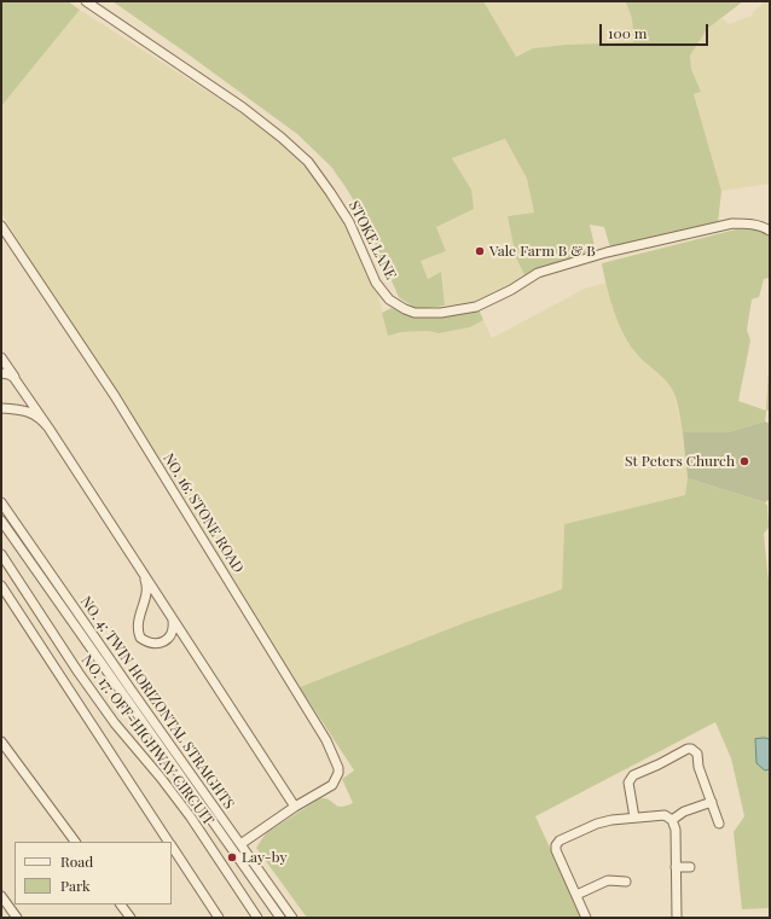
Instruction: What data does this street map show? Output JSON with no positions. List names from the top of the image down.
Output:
{
  "streets": {
    "street": [
      "STOKE LANE",
      "NO. 16: STONE ROAD",
      "NO. 4: TWIN HORIZONTAL STRAIGHTS",
      "NO. 17: OFF-HIGHWAY CIRCUIT"
    ]
  },
  "places": ["Vale Farm B & B", "St Peters Church", "Lay-by"],
  "legend": ["Road", "Park"],
  "scale_bar": "100 m"
}
